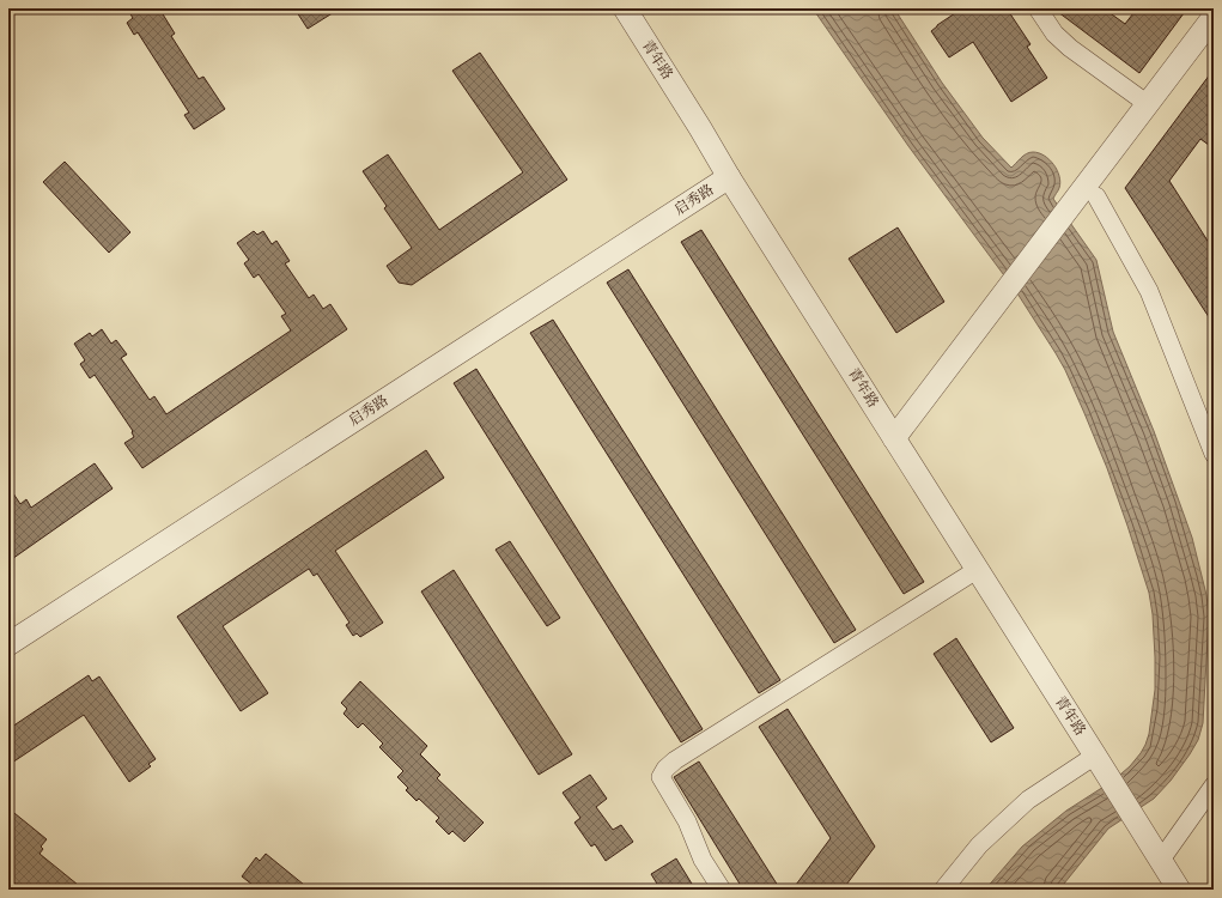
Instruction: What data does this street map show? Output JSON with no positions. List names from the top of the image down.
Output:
{
  "streets": {
    "street": ["青年路", "启秀路"]
  },
  "crossings": [
    ["青年路", "启秀路"]
  ]
}
